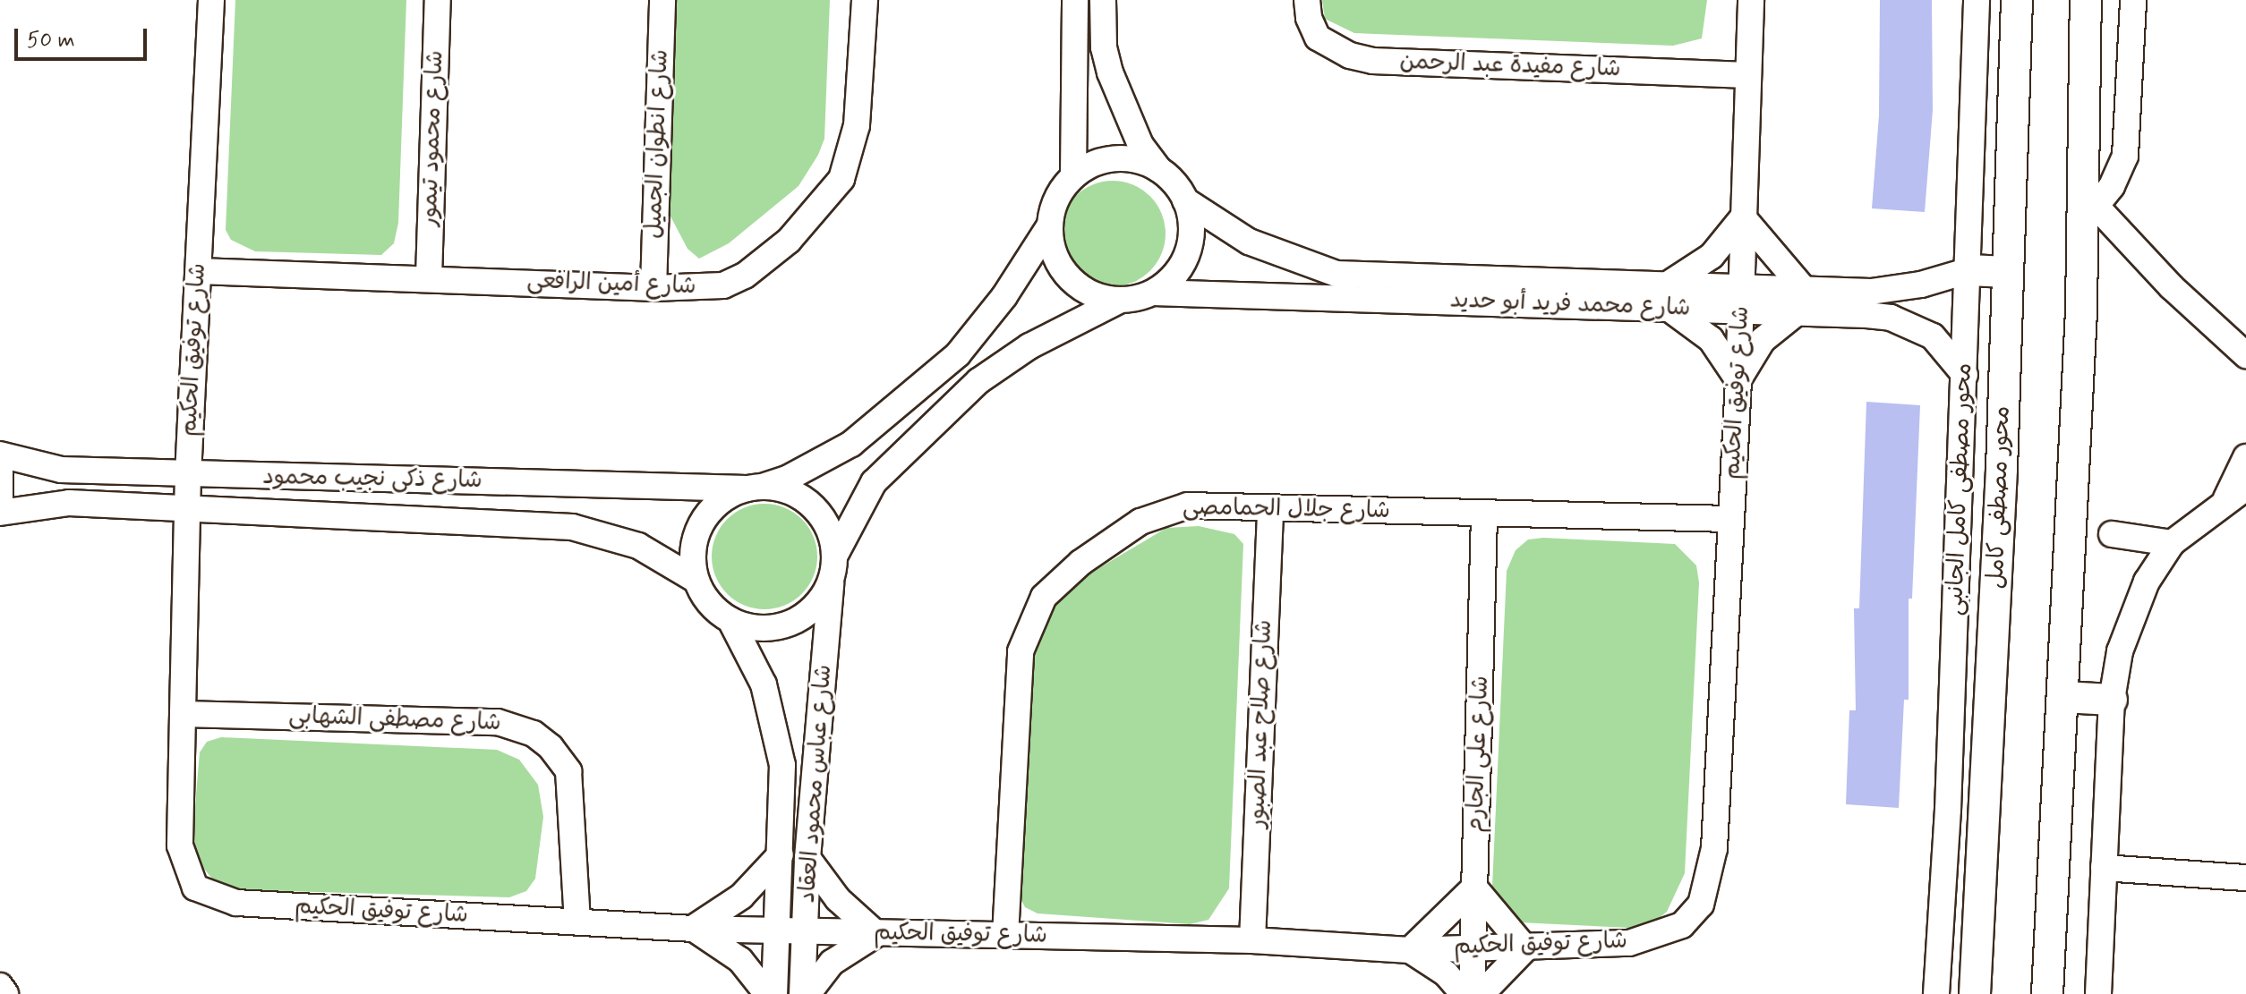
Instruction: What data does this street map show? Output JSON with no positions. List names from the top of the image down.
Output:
{
  "streets": {
    "main road": ["محور مصطفى كامل"],
    "street": [
      "شارع مفيدة عبد الرحمن",
      "شارع محمود تيمور",
      "شارع انطوان الجميل",
      "شارع أمين الرافعى",
      "شارع محمد فريد أبو حديد",
      "شارع توفيق الحكيم",
      "شارع ذكى نجيب محمود",
      "محور مصطفى كامل الجانبى",
      "شارع جلال الحمامصى",
      "شارع مصطفى الشهابى",
      "شارع صلاح عبد الصبور",
      "شارع على الجارم",
      "شارع عباس محمود العقاد"
    ]
  },
  "crossings": [
    ["شارع مفيدة عبد الرحمن", "شارع توفيق الحكيم"],
    ["شارع محمود تيمور", "شارع أمين الرافعى"],
    ["شارع انطوان الجميل", "شارع أمين الرافعى"],
    ["شارع أمين الرافعى", "شارع توفيق الحكيم"],
    ["شارع محمد فريد أبو حديد", "شارع توفيق الحكيم"],
    ["شارع محمد فريد أبو حديد", "محور مصطفى كامل الجانبى"],
    ["شارع محمد فريد أبو حديد", "شارع عباس محمود العقاد"],
    ["شارع توفيق الحكيم", "شارع ذكى نجيب محمود"],
    ["شارع توفيق الحكيم", "شارع جلال الحمامصى"],
    ["شارع توفيق الحكيم", "شارع مصطفى الشهابى"],
    ["شارع توفيق الحكيم", "شارع صلاح عبد الصبور"],
    ["شارع توفيق الحكيم", "شارع على الجارم"],
    ["شارع توفيق الحكيم", "شارع عباس محمود العقاد"],
    ["شارع ذكى نجيب محمود", "شارع عباس محمود العقاد"],
    ["شارع جلال الحمامصى", "شارع صلاح عبد الصبور"],
    ["شارع جلال الحمامصى", "شارع على الجارم"]
  ],
  "scale_bar": "50 m"
}
